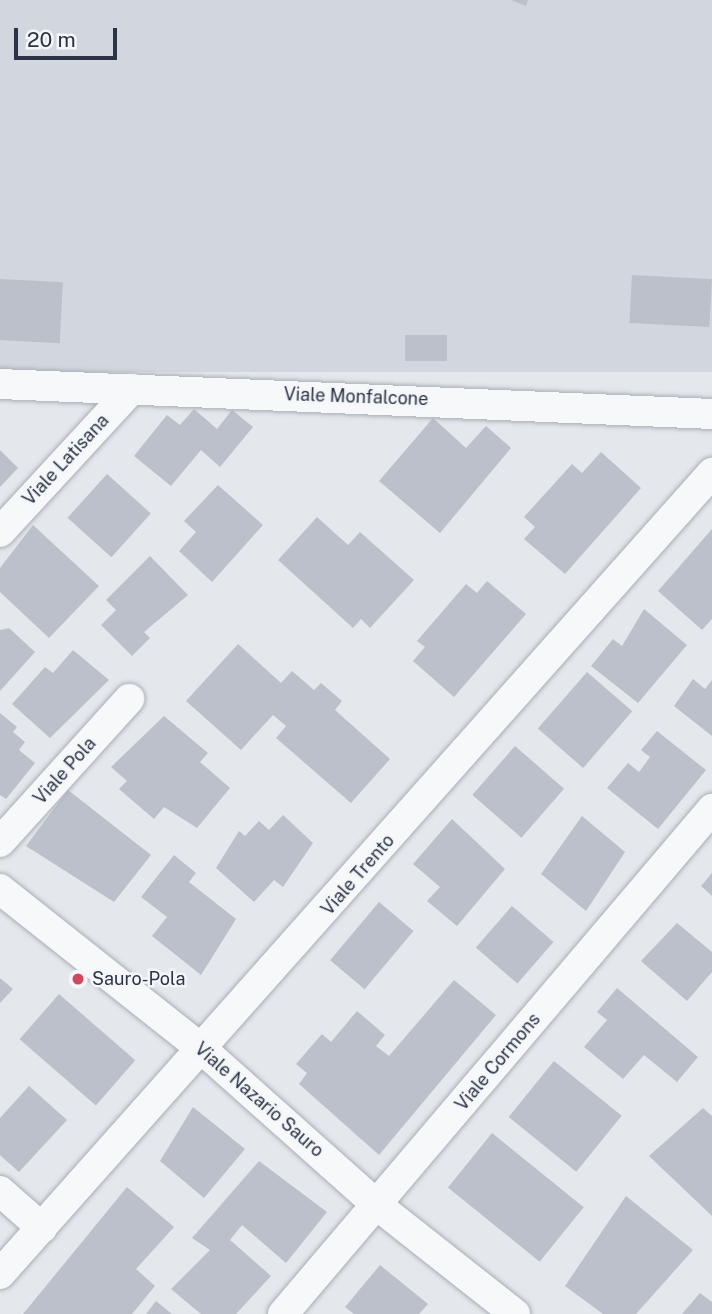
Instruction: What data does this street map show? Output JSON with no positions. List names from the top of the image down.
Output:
{
  "streets": {
    "street": [
      "Viale Monfalcone",
      "Viale Latisana",
      "Viale Pola",
      "Viale Trento",
      "Viale Cormons",
      "Viale Nazario Sauro"
    ]
  },
  "crossings": [
    ["Viale Monfalcone", "Viale Latisana"],
    ["Viale Trento", "Viale Nazario Sauro"],
    ["Viale Cormons", "Viale Nazario Sauro"]
  ],
  "places": ["Sauro-Pola"],
  "scale_bar": "20 m"
}
